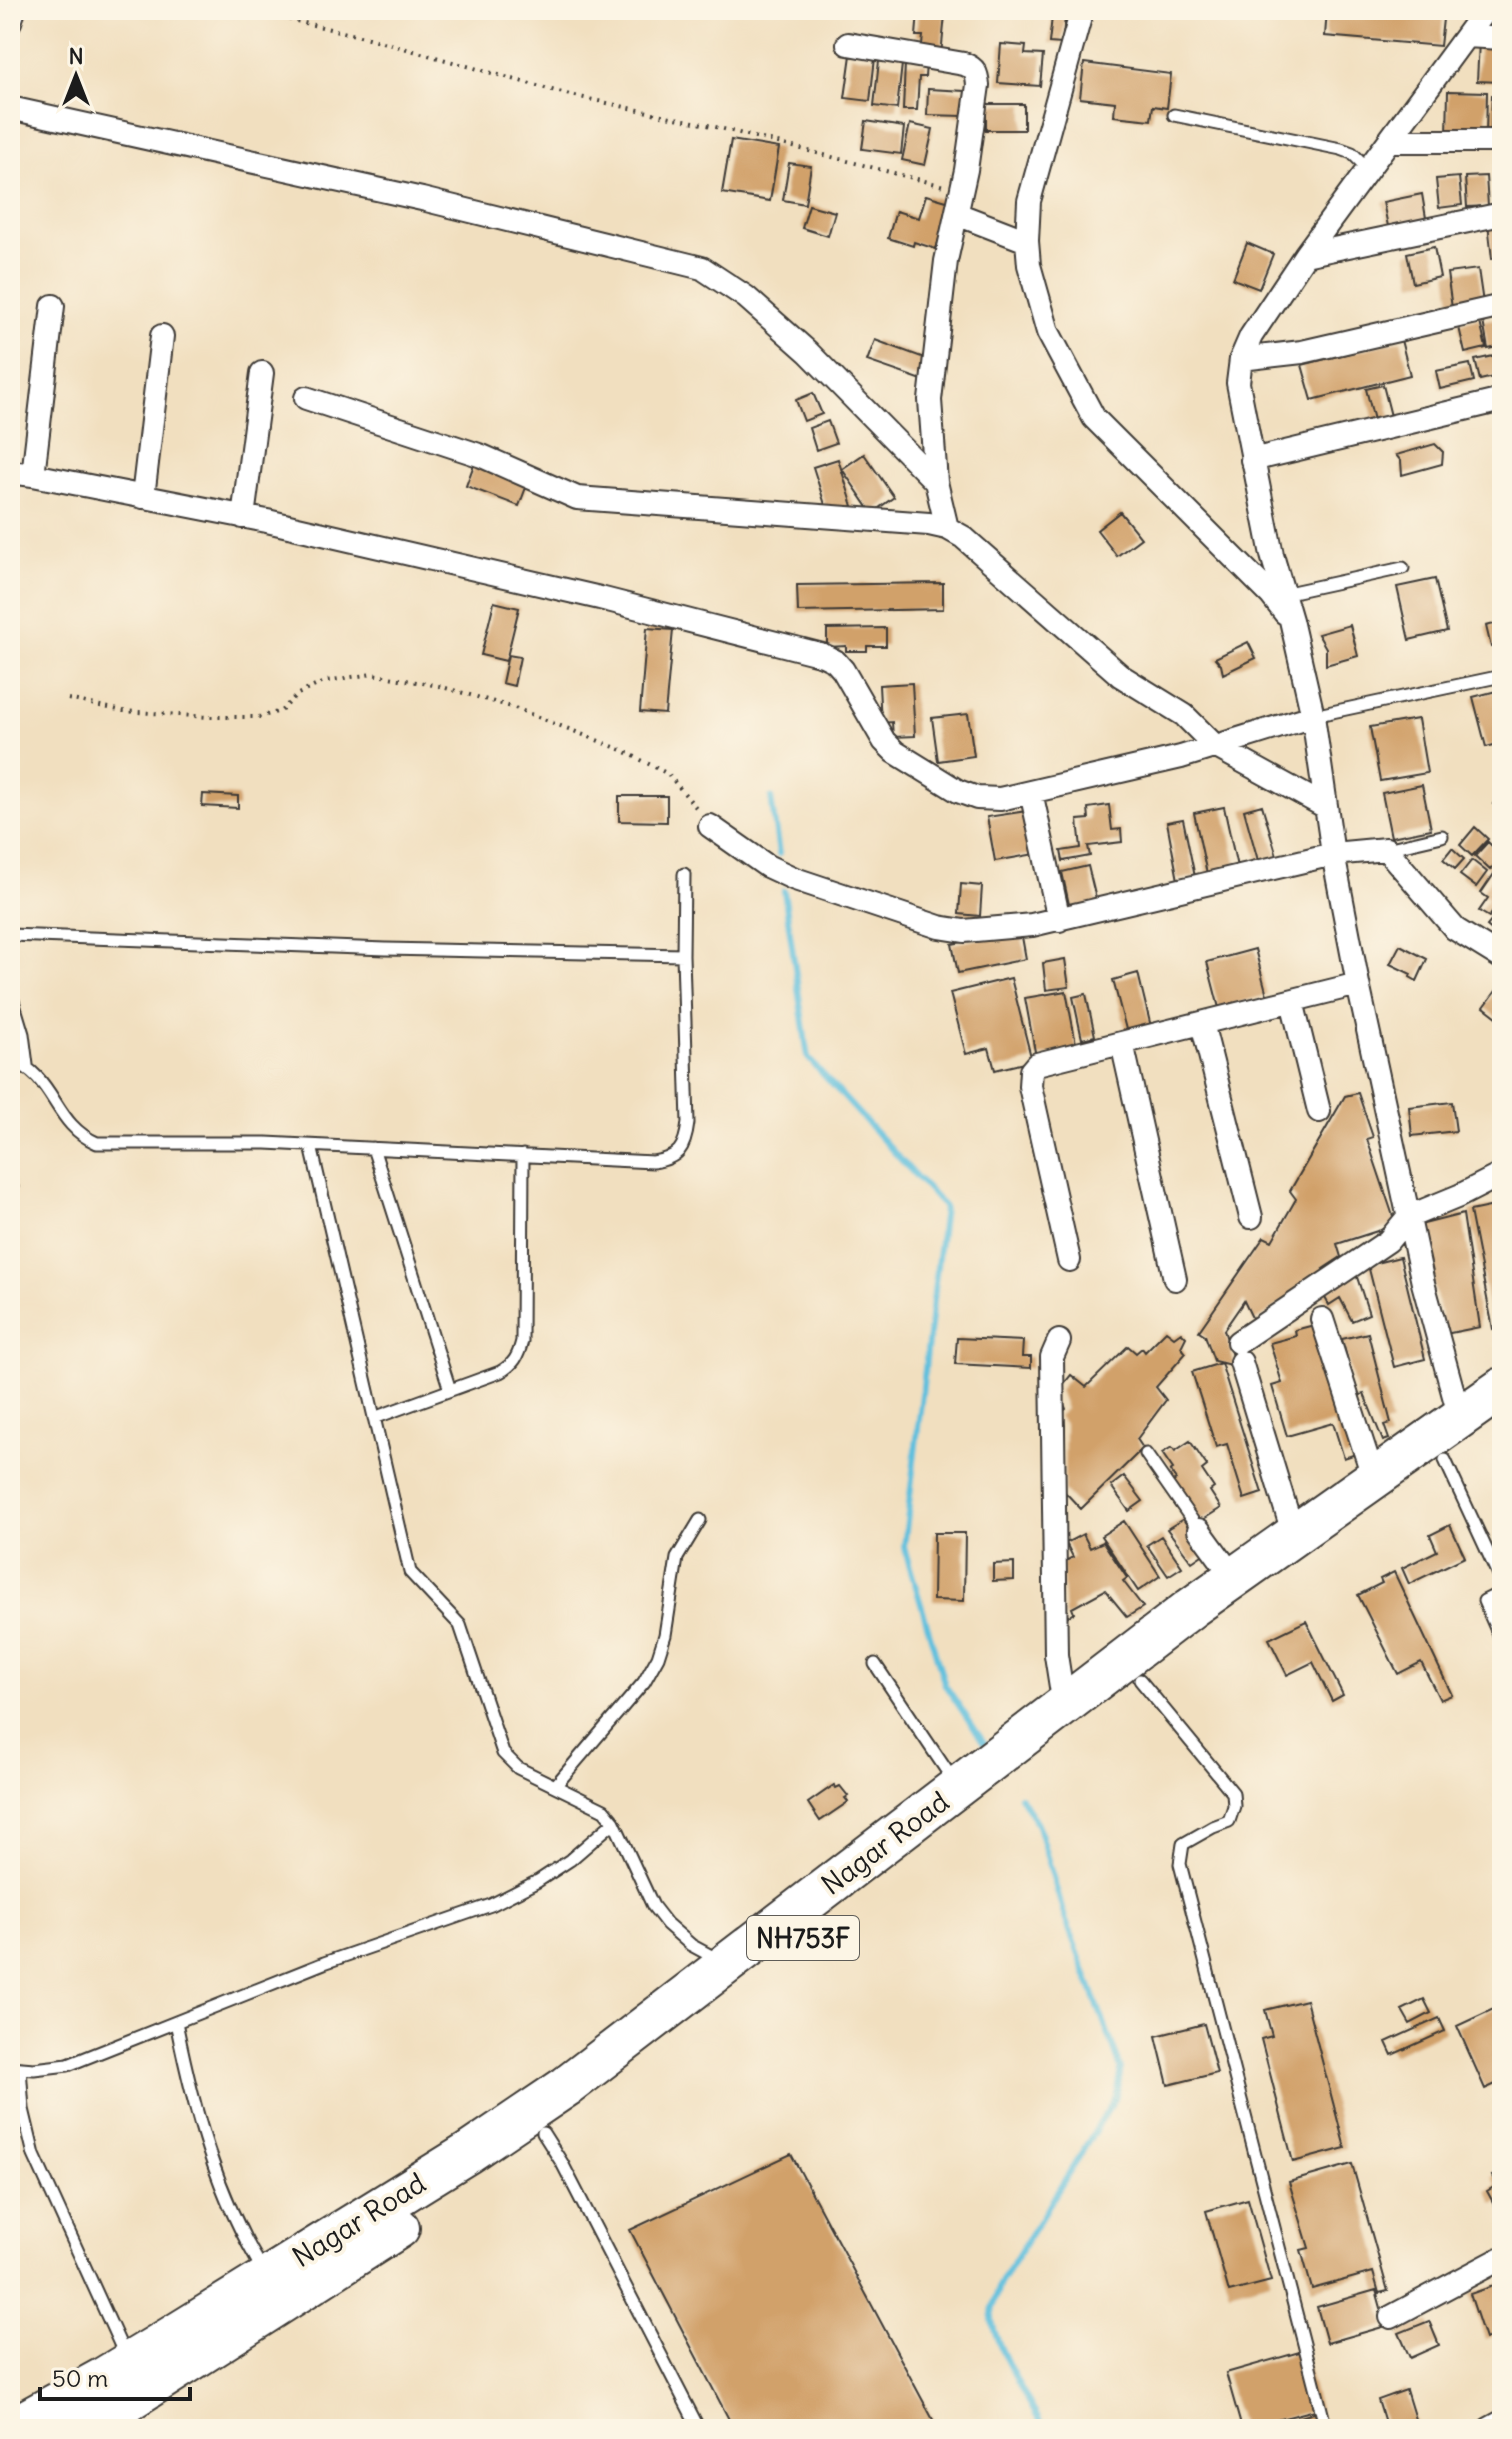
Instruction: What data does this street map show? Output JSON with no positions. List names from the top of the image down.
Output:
{
  "streets": {
    "highway": ["Nagar Road", "NH753F"]
  },
  "scale_bar": "50 m",
  "north": "top"
}
